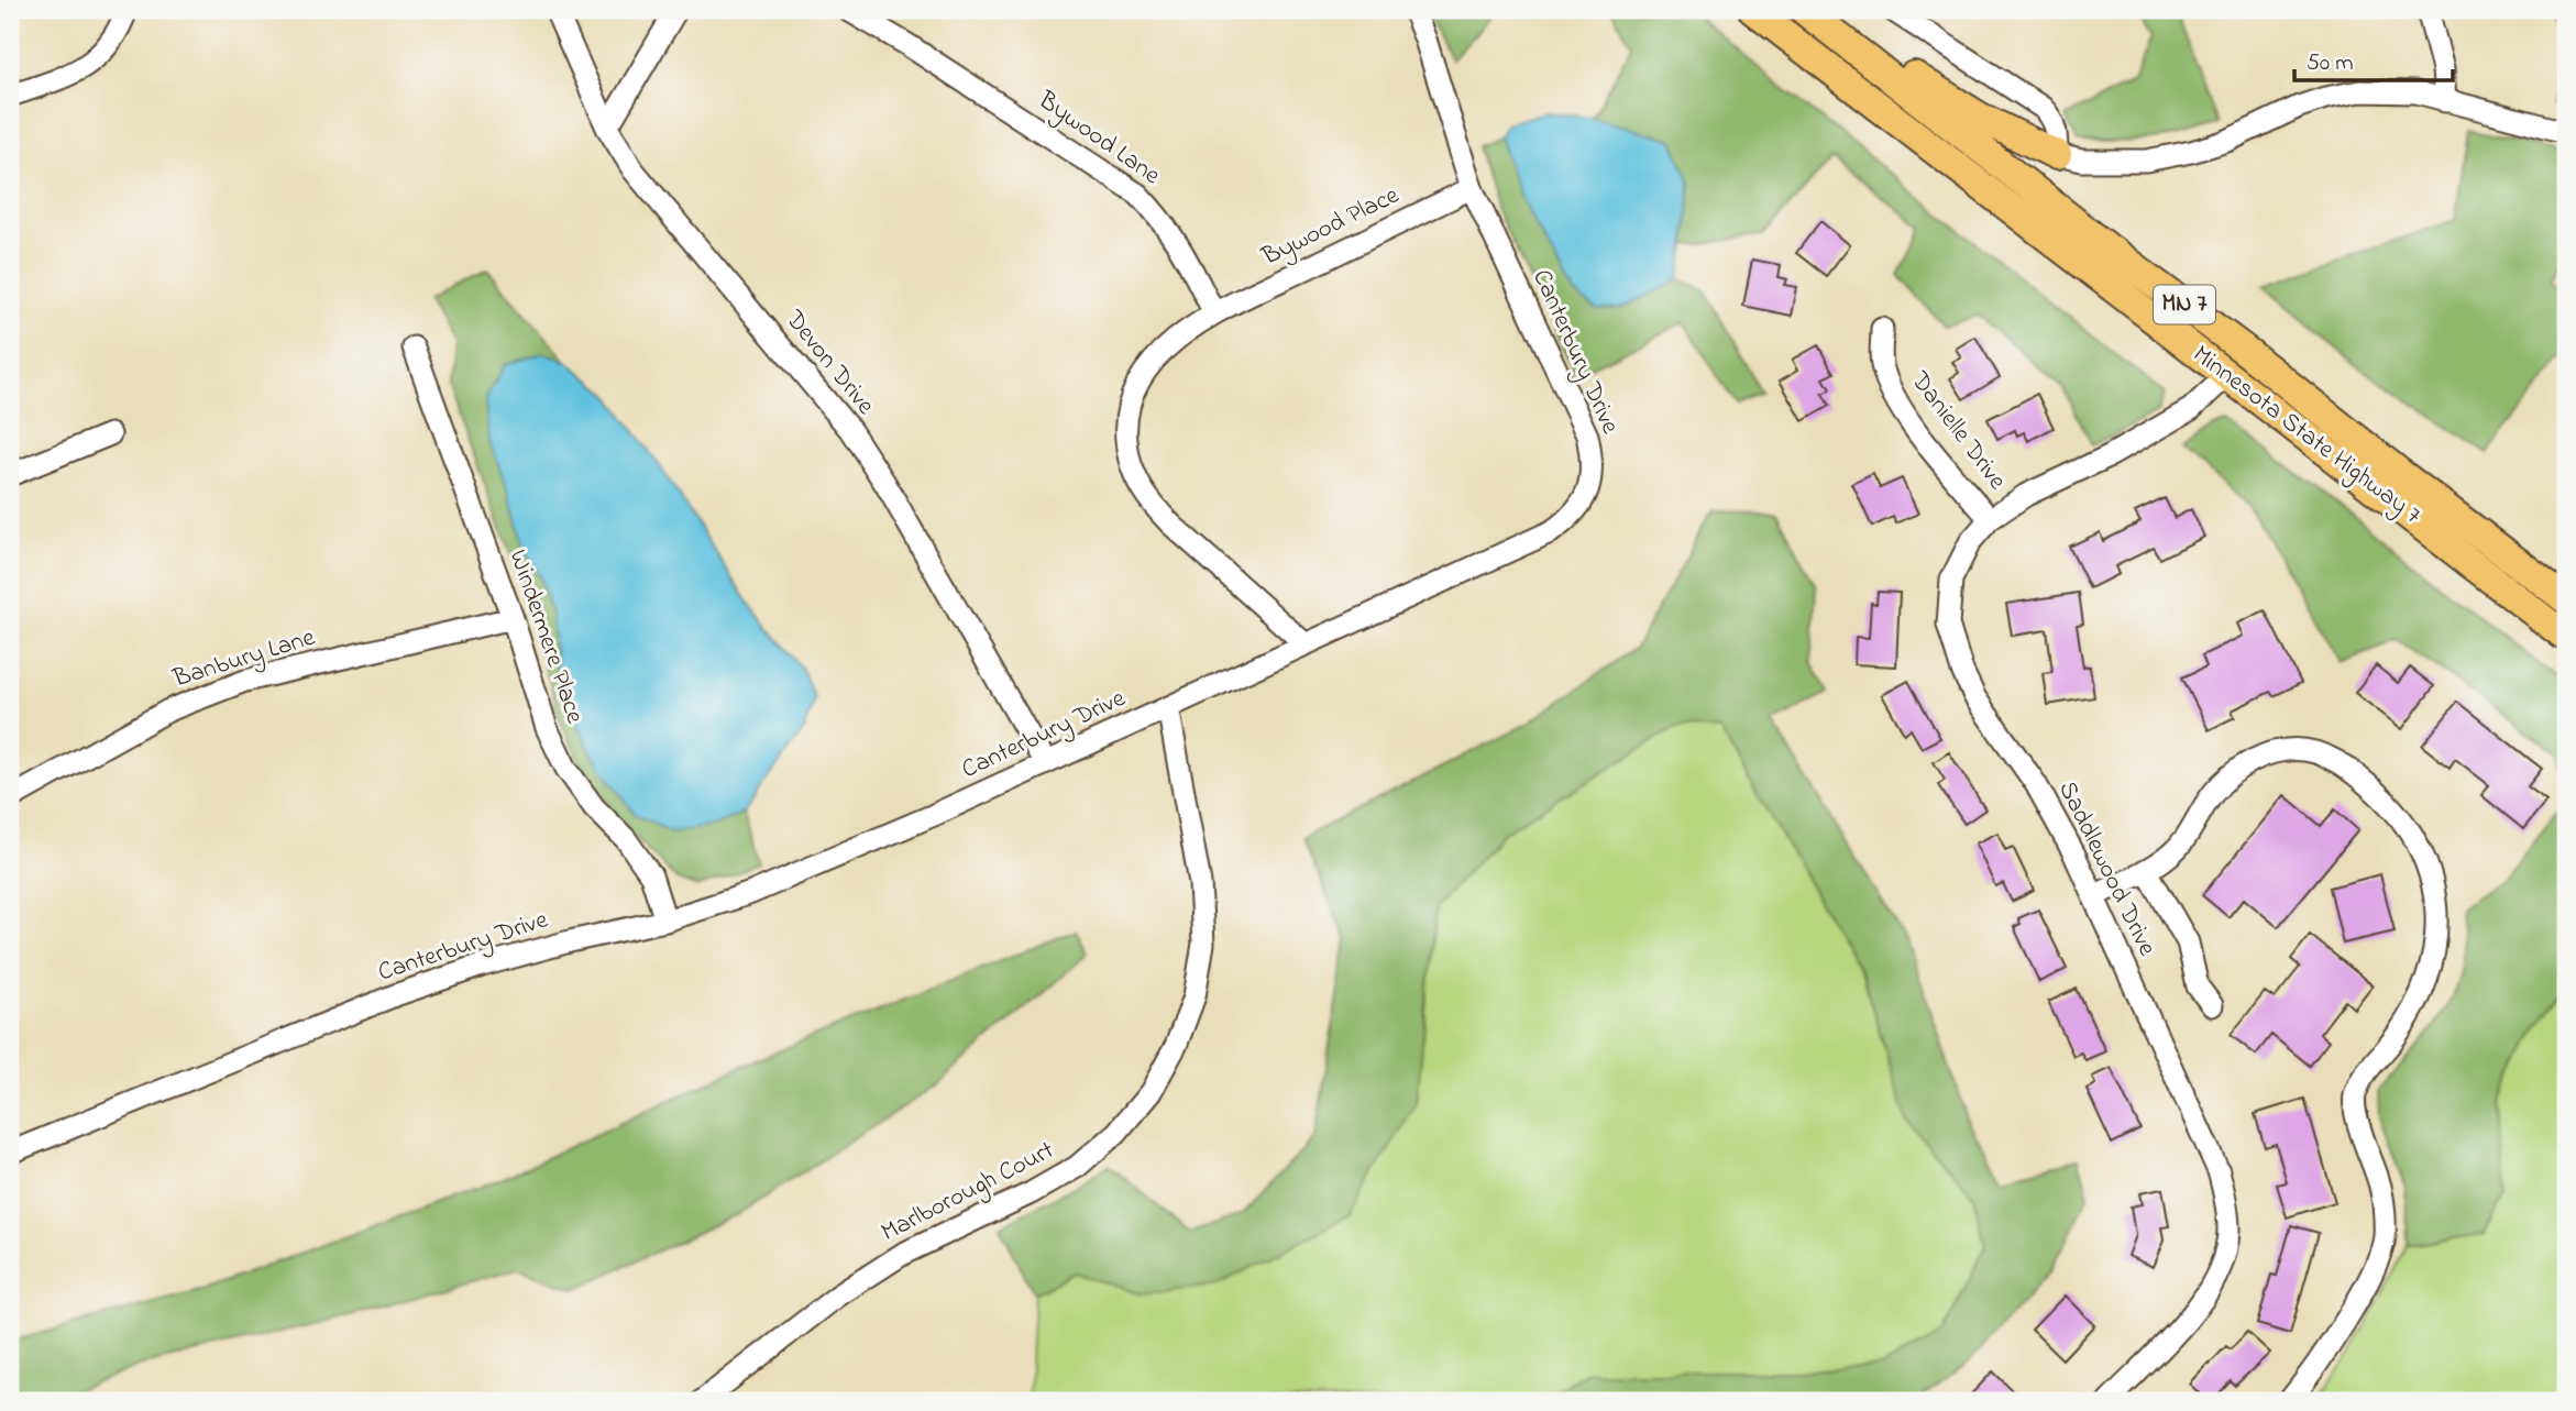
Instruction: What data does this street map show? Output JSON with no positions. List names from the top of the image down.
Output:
{
  "streets": {
    "main road": ["MN 7", "Minnesota State Highway 7"],
    "street": [
      "Bywood Lane",
      "Bywood Place",
      "Canterbury Drive",
      "Devon Drive",
      "Danielle Drive",
      "Windermere Place",
      "Banbury Lane",
      "Saddlewood Drive",
      "Marlborough Court"
    ]
  },
  "crossings": [
    ["Bywood Lane", "Bywood Place"],
    ["Bywood Place", "Canterbury Drive"],
    ["Canterbury Drive", "Devon Drive"],
    ["Canterbury Drive", "Windermere Place"],
    ["Canterbury Drive", "Marlborough Court"],
    ["Danielle Drive", "Saddlewood Drive"],
    ["Minnesota State Highway 7", "Saddlewood Drive"],
    ["Windermere Place", "Banbury Lane"]
  ],
  "scale_bar": "50 m"
}
